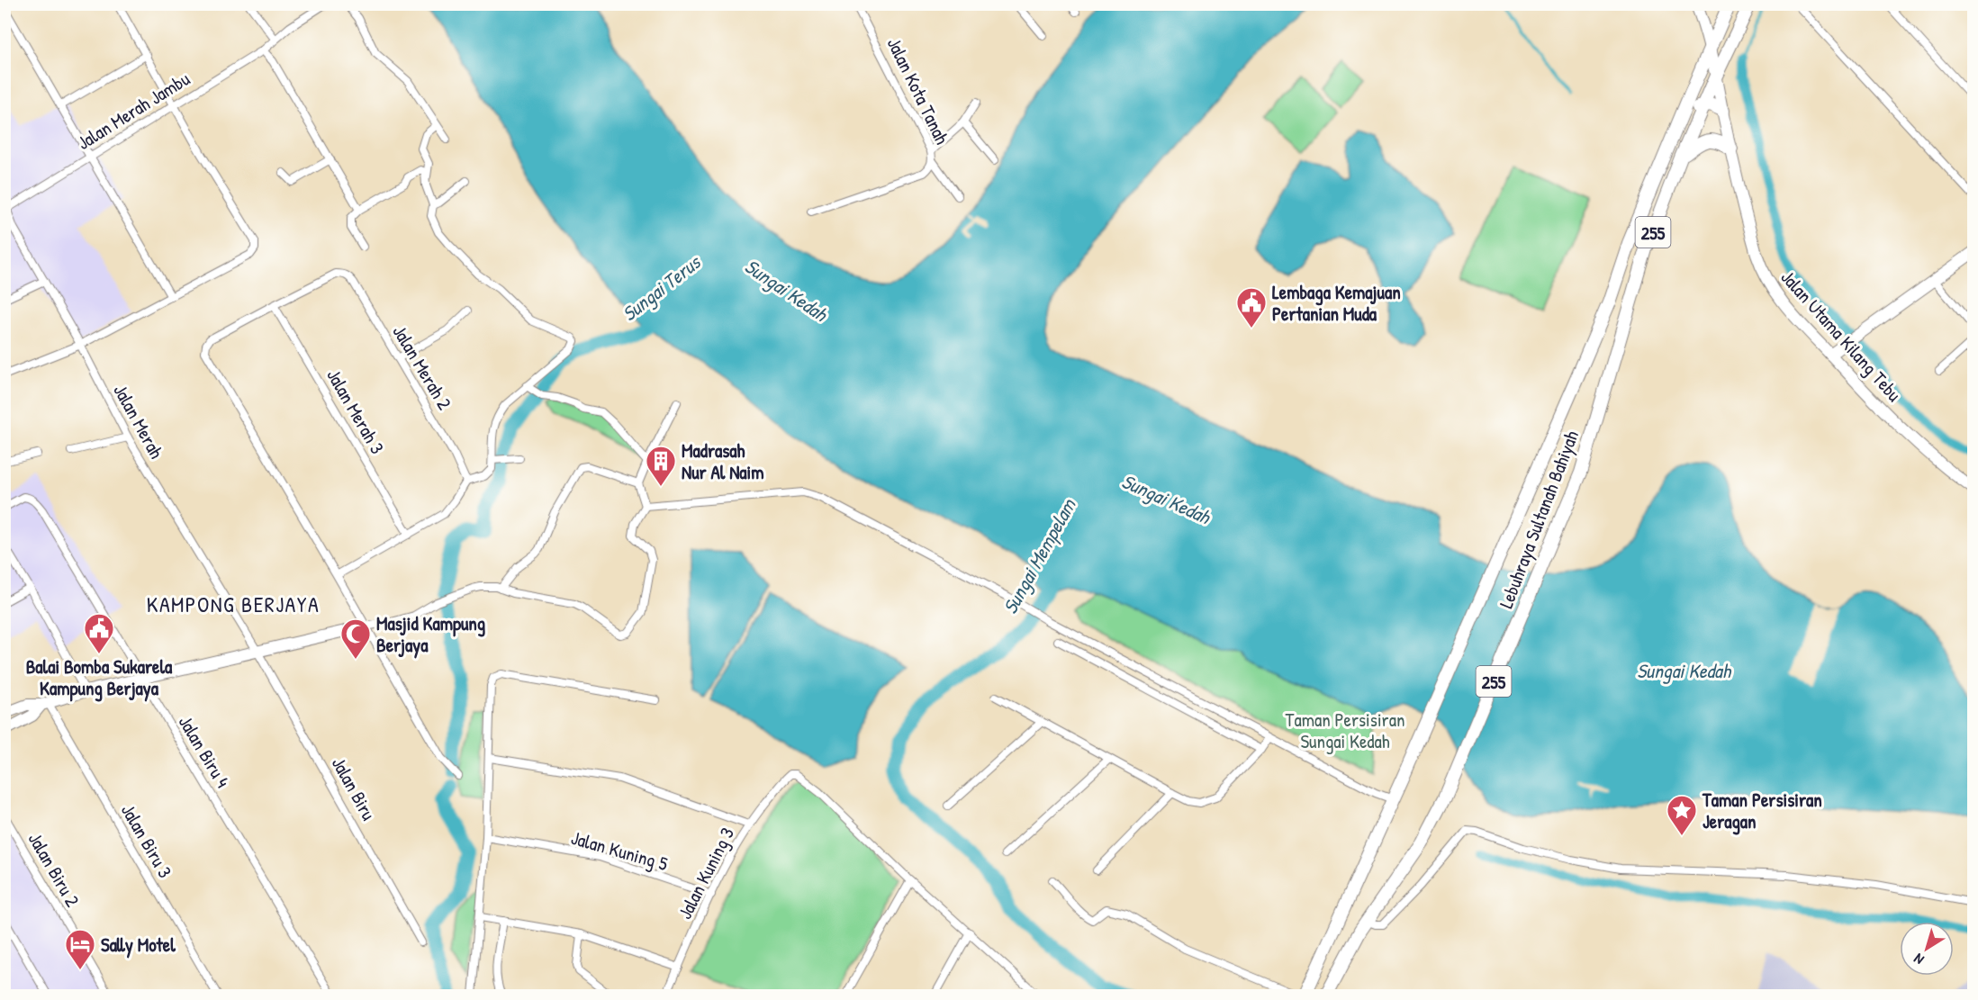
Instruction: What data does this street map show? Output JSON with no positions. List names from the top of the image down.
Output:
{
  "streets": {
    "main road": ["255", "Lebuhraya Sultanah Bahiyah"],
    "street": [
      "Jalan Kota Tanah",
      "Jalan Merah Jambu",
      "Jalan Utama Kilang Tebu",
      "Jalan Merah 2",
      "Jalan Merah 3",
      "Jalan Merah",
      "Jalan Biru 4",
      "Jalan Biru",
      "Jalan Biru 3",
      "Jalan Kuning 5",
      "Jalan Biru 2",
      "Jalan Kuning 3"
    ]
  },
  "crossings": [
    ["Jalan Merah Jambu", "Jalan Merah"],
    ["Jalan Utama Kilang Tebu", "Lebuhraya Sultanah Bahiyah"],
    ["Jalan Merah 2", "Jalan Merah 3"],
    ["Jalan Merah", "Jalan Biru"],
    ["Jalan Kuning 5", "Jalan Kuning 3"]
  ],
  "districts": ["KAMPONG BERJAYA"],
  "water": ["Sungai Terus", "Sungai Kedah", "Sungai Mempelam"],
  "parks": ["Taman Persisiran Sungai Kedah"],
  "places": {
    "public building": ["Lembaga Kemajuan Pertanian Muda", "Balai Bomba Sukarela Kampung Berjaya"],
    "building": ["Madrasah Nur Al Naim"],
    "mosque": ["Masjid Kampung Berjaya"],
    "place": ["Taman Persisiran Jeragan"],
    "hotel": ["Sally Motel"]
  },
  "north": "bottom left"
}
